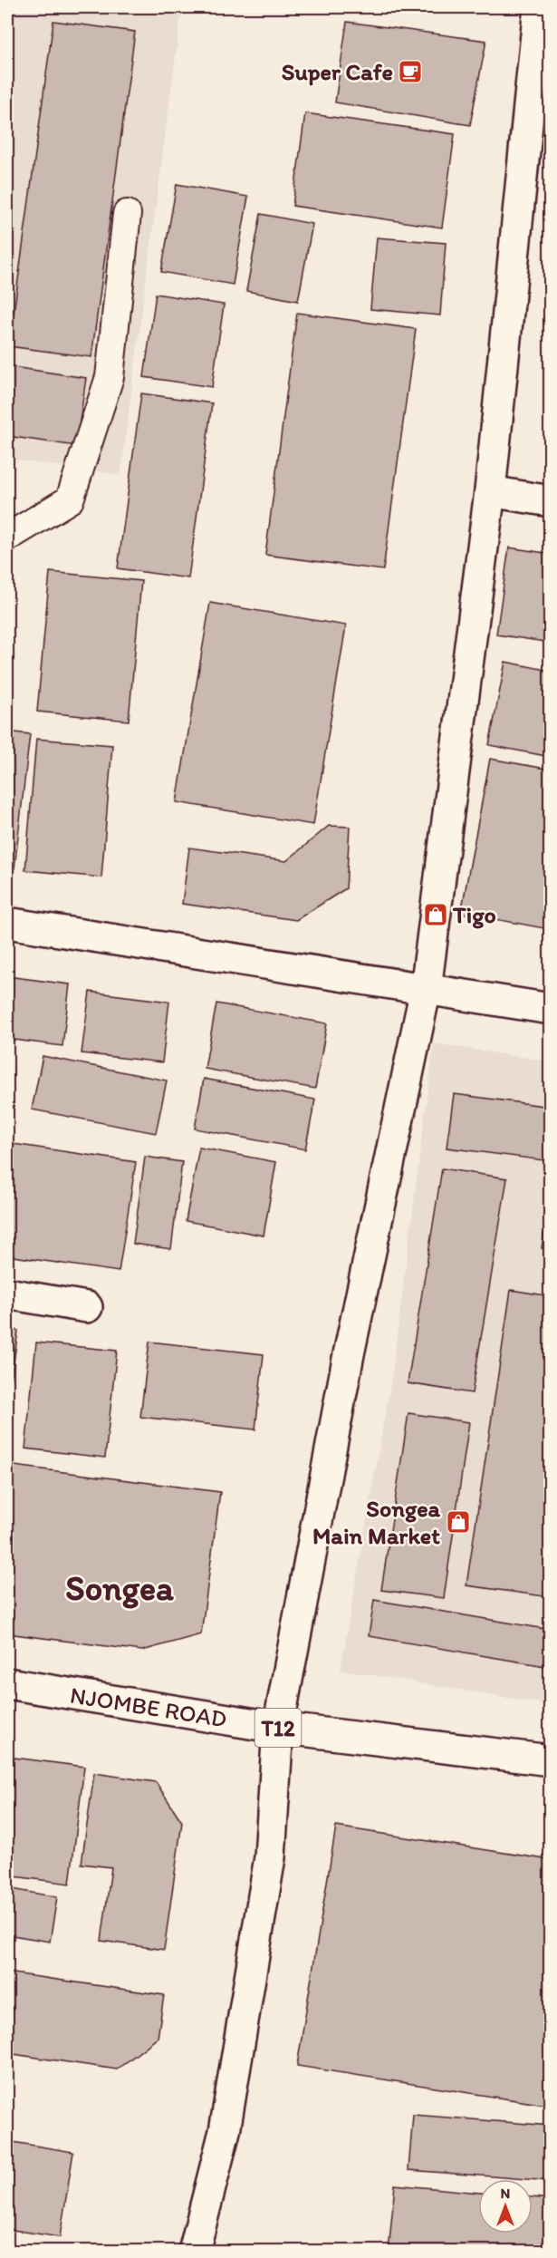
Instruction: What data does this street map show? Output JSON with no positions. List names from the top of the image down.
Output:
{
  "streets": {
    "main road": ["NJOMBE ROAD", "T12"]
  },
  "districts": ["Songea"],
  "places": {
    "cafe": ["Super Cafe"],
    "shop": ["Tigo", "Songea Main Market"]
  },
  "north": "top"
}
